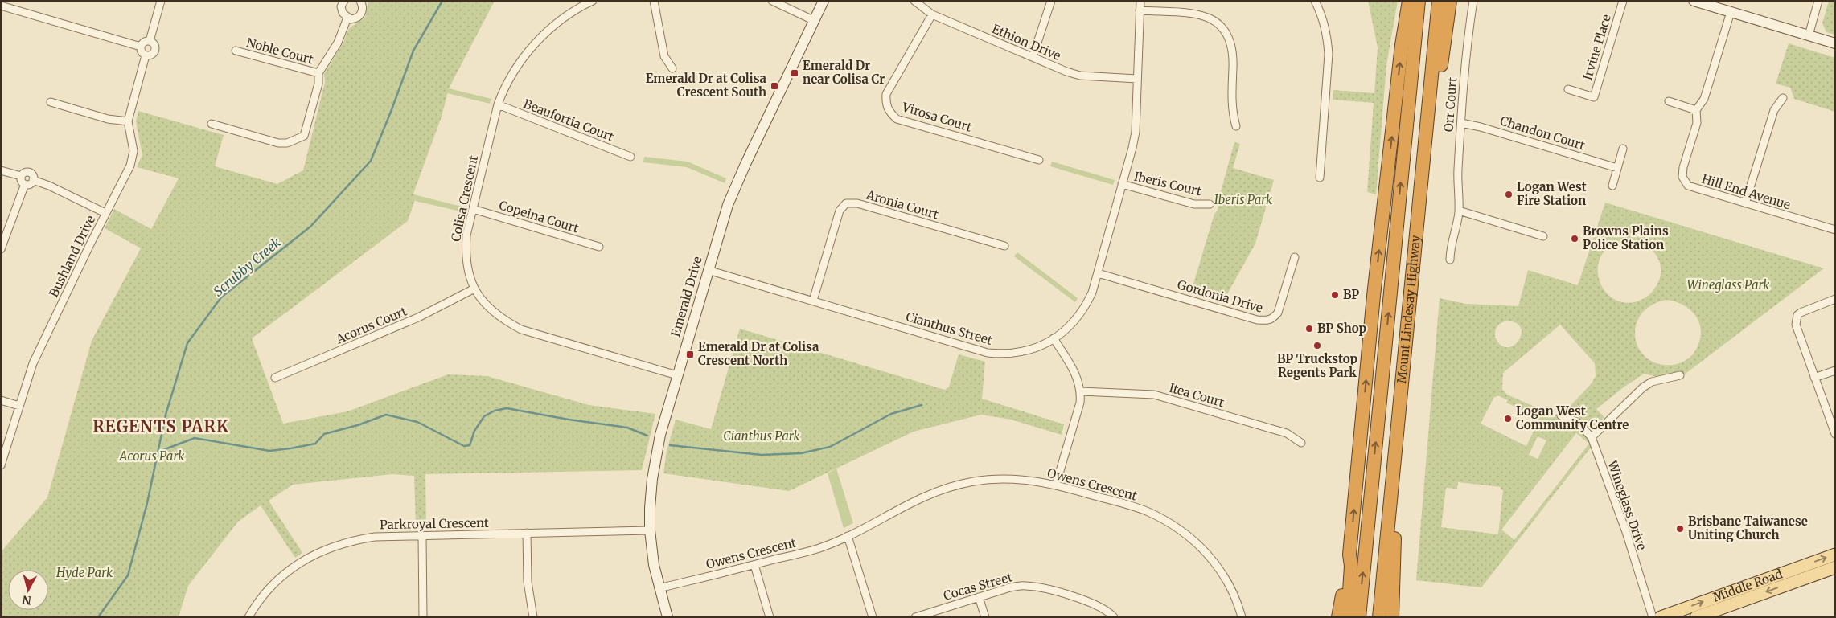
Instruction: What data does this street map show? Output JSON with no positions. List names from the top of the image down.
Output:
{
  "streets": {
    "highway": ["Mount Lindesay Highway"],
    "main road": ["Middle Road"],
    "street": [
      "Ethion Drive",
      "Irvine Place",
      "Noble Court",
      "Orr Court",
      "Virosa Court",
      "Beaufortia Court",
      "Chandon Court",
      "Iberis Court",
      "Hill End Avenue",
      "Colisa Crescent",
      "Aronia Court",
      "Copeina Court",
      "Bushland Drive",
      "Emerald Drive",
      "Gordonia Drive",
      "Acorus Court",
      "Cianthus Street",
      "Itea Court",
      "Owens Crescent",
      "Wineglass Drive",
      "Parkroyal Crescent",
      "Cocas Street"
    ]
  },
  "crossings": [
    ["Ethion Drive", "Virosa Court"],
    ["Ethion Drive", "Cianthus Street"],
    ["Orr Court", "Chandon Court"],
    ["Beaufortia Court", "Colisa Crescent"],
    ["Iberis Court", "Cianthus Street"],
    ["Colisa Crescent", "Copeina Court"],
    ["Colisa Crescent", "Emerald Drive"],
    ["Colisa Crescent", "Acorus Court"],
    ["Aronia Court", "Cianthus Street"],
    ["Emerald Drive", "Cianthus Street"],
    ["Emerald Drive", "Owens Crescent"],
    ["Emerald Drive", "Parkroyal Crescent"],
    ["Gordonia Drive", "Cianthus Street"]
  ],
  "districts": ["REGENTS PARK"],
  "water": ["Scrubby Creek"],
  "parks": [
    "Iberis Park",
    "Wineglass Park",
    "Cianthus Park",
    "Acorus Park",
    "Hyde Park"
  ],
  "places": {
    "transit": ["Emerald Dr near Colisa Cr", "Emerald Dr at Colisa Crescent South", "Emerald Dr at Colisa Crescent North"],
    "other": [
      "Logan West Fire Station",
      "Browns Plains Police Station",
      "BP",
      "BP Shop",
      "BP Truckstop Regents Park",
      "Logan West Community Centre",
      "Brisbane Taiwanese Uniting Church"
    ]
  },
  "north": "bottom"
}
